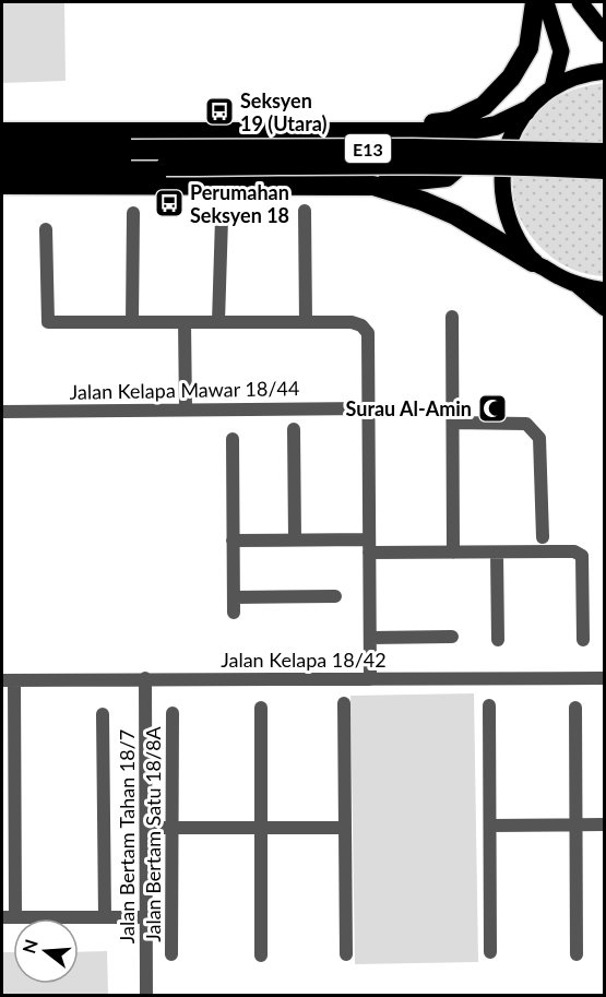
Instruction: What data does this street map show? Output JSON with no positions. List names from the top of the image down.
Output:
{
  "streets": {
    "highway": ["E13"],
    "street": [
      "Jalan Kelapa Mawar 18/44",
      "Jalan Kelapa 18/42",
      "Jalan Bertam Satu 18/8A",
      "Jalan Bertam Tahan 18/7"
    ]
  },
  "crossings": [
    ["Jalan Kelapa 18/42", "Jalan Bertam Tahan 18/7"]
  ],
  "places": {
    "bus stop": ["Seksyen 19 (Utara)", "Perumahan Seksyen 18"],
    "mosque": ["Surau Al-Amin"]
  },
  "north": "left"
}
